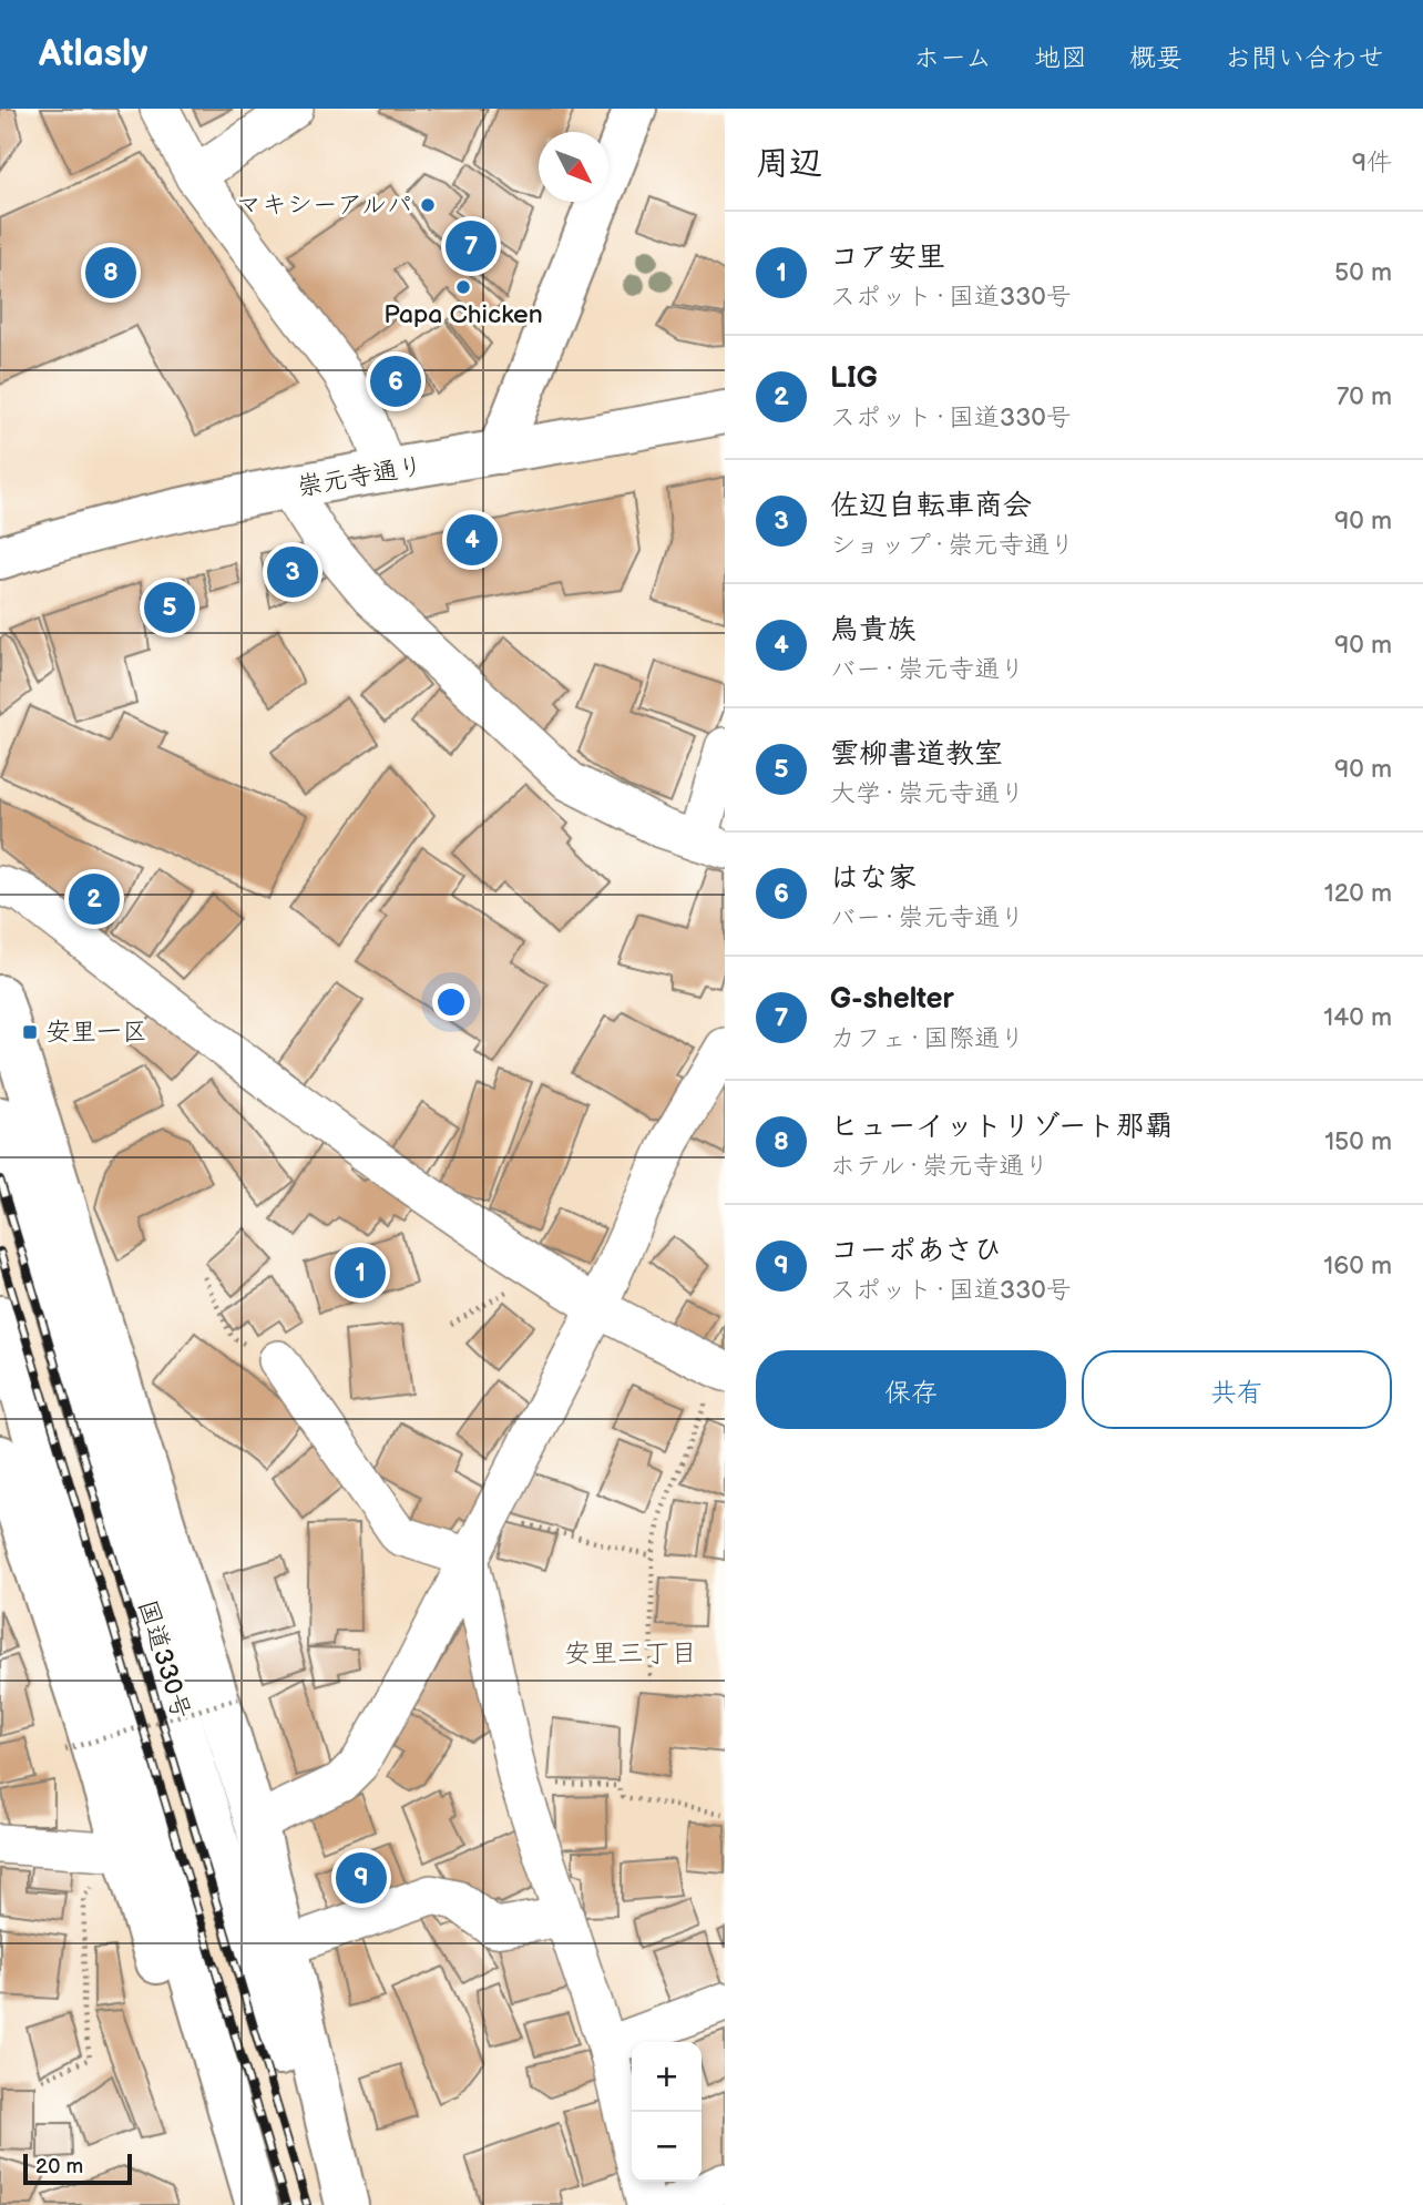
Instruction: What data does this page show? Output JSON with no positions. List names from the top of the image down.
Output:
{
  "streets": {
    "main road": ["崇元寺通り", "国道330号"]
  },
  "districts": ["安里三丁目"],
  "places": {
    "other": ["マキシーアルパ", "Papa Chicken"],
    "transit": ["安里一区"]
  },
  "scale_bar": "20 m",
  "north": "bottom right",
  "page": {
    "header": "Atlasly",
    "nav": [
      "ホーム",
      "地図",
      "概要",
      "お問い合わせ"
    ],
    "heading": ["周辺", "9件"],
    "list": [
      {
        "mark": "1",
        "name": "コア安里",
        "note": "スポット · 国道330号",
        "value": "50 m"
      },
      {
        "mark": "2",
        "name": "LIG",
        "note": "スポット · 国道330号",
        "value": "70 m"
      },
      {
        "mark": "3",
        "name": "佐辺自転車商会",
        "note": "ショップ · 崇元寺通り",
        "value": "90 m"
      },
      {
        "mark": "4",
        "name": "鳥貴族",
        "note": "バー · 崇元寺通り",
        "value": "90 m"
      },
      {
        "mark": "5",
        "name": "雲柳書道教室",
        "note": "大学 · 崇元寺通り",
        "value": "90 m"
      },
      {
        "mark": "6",
        "name": "はな家",
        "note": "バー · 崇元寺通り",
        "value": "120 m"
      },
      {
        "mark": "7",
        "name": "G-shelter",
        "note": "カフェ · 国際通り",
        "value": "140 m"
      },
      {
        "mark": "8",
        "name": "ヒューイットリゾート那覇",
        "note": "ホテル · 崇元寺通り",
        "value": "150 m"
      },
      {
        "mark": "9",
        "name": "コーポあさひ",
        "note": "スポット · 国道330号",
        "value": "160 m"
      }
    ],
    "pins": [
      "7",
      "8",
      "6",
      "4",
      "3",
      "5",
      "2",
      "1",
      "9"
    ],
    "buttons": ["保存", "共有"],
    "map_buttons": ["+", "−"],
    "scale": "20 m"
  }
}
